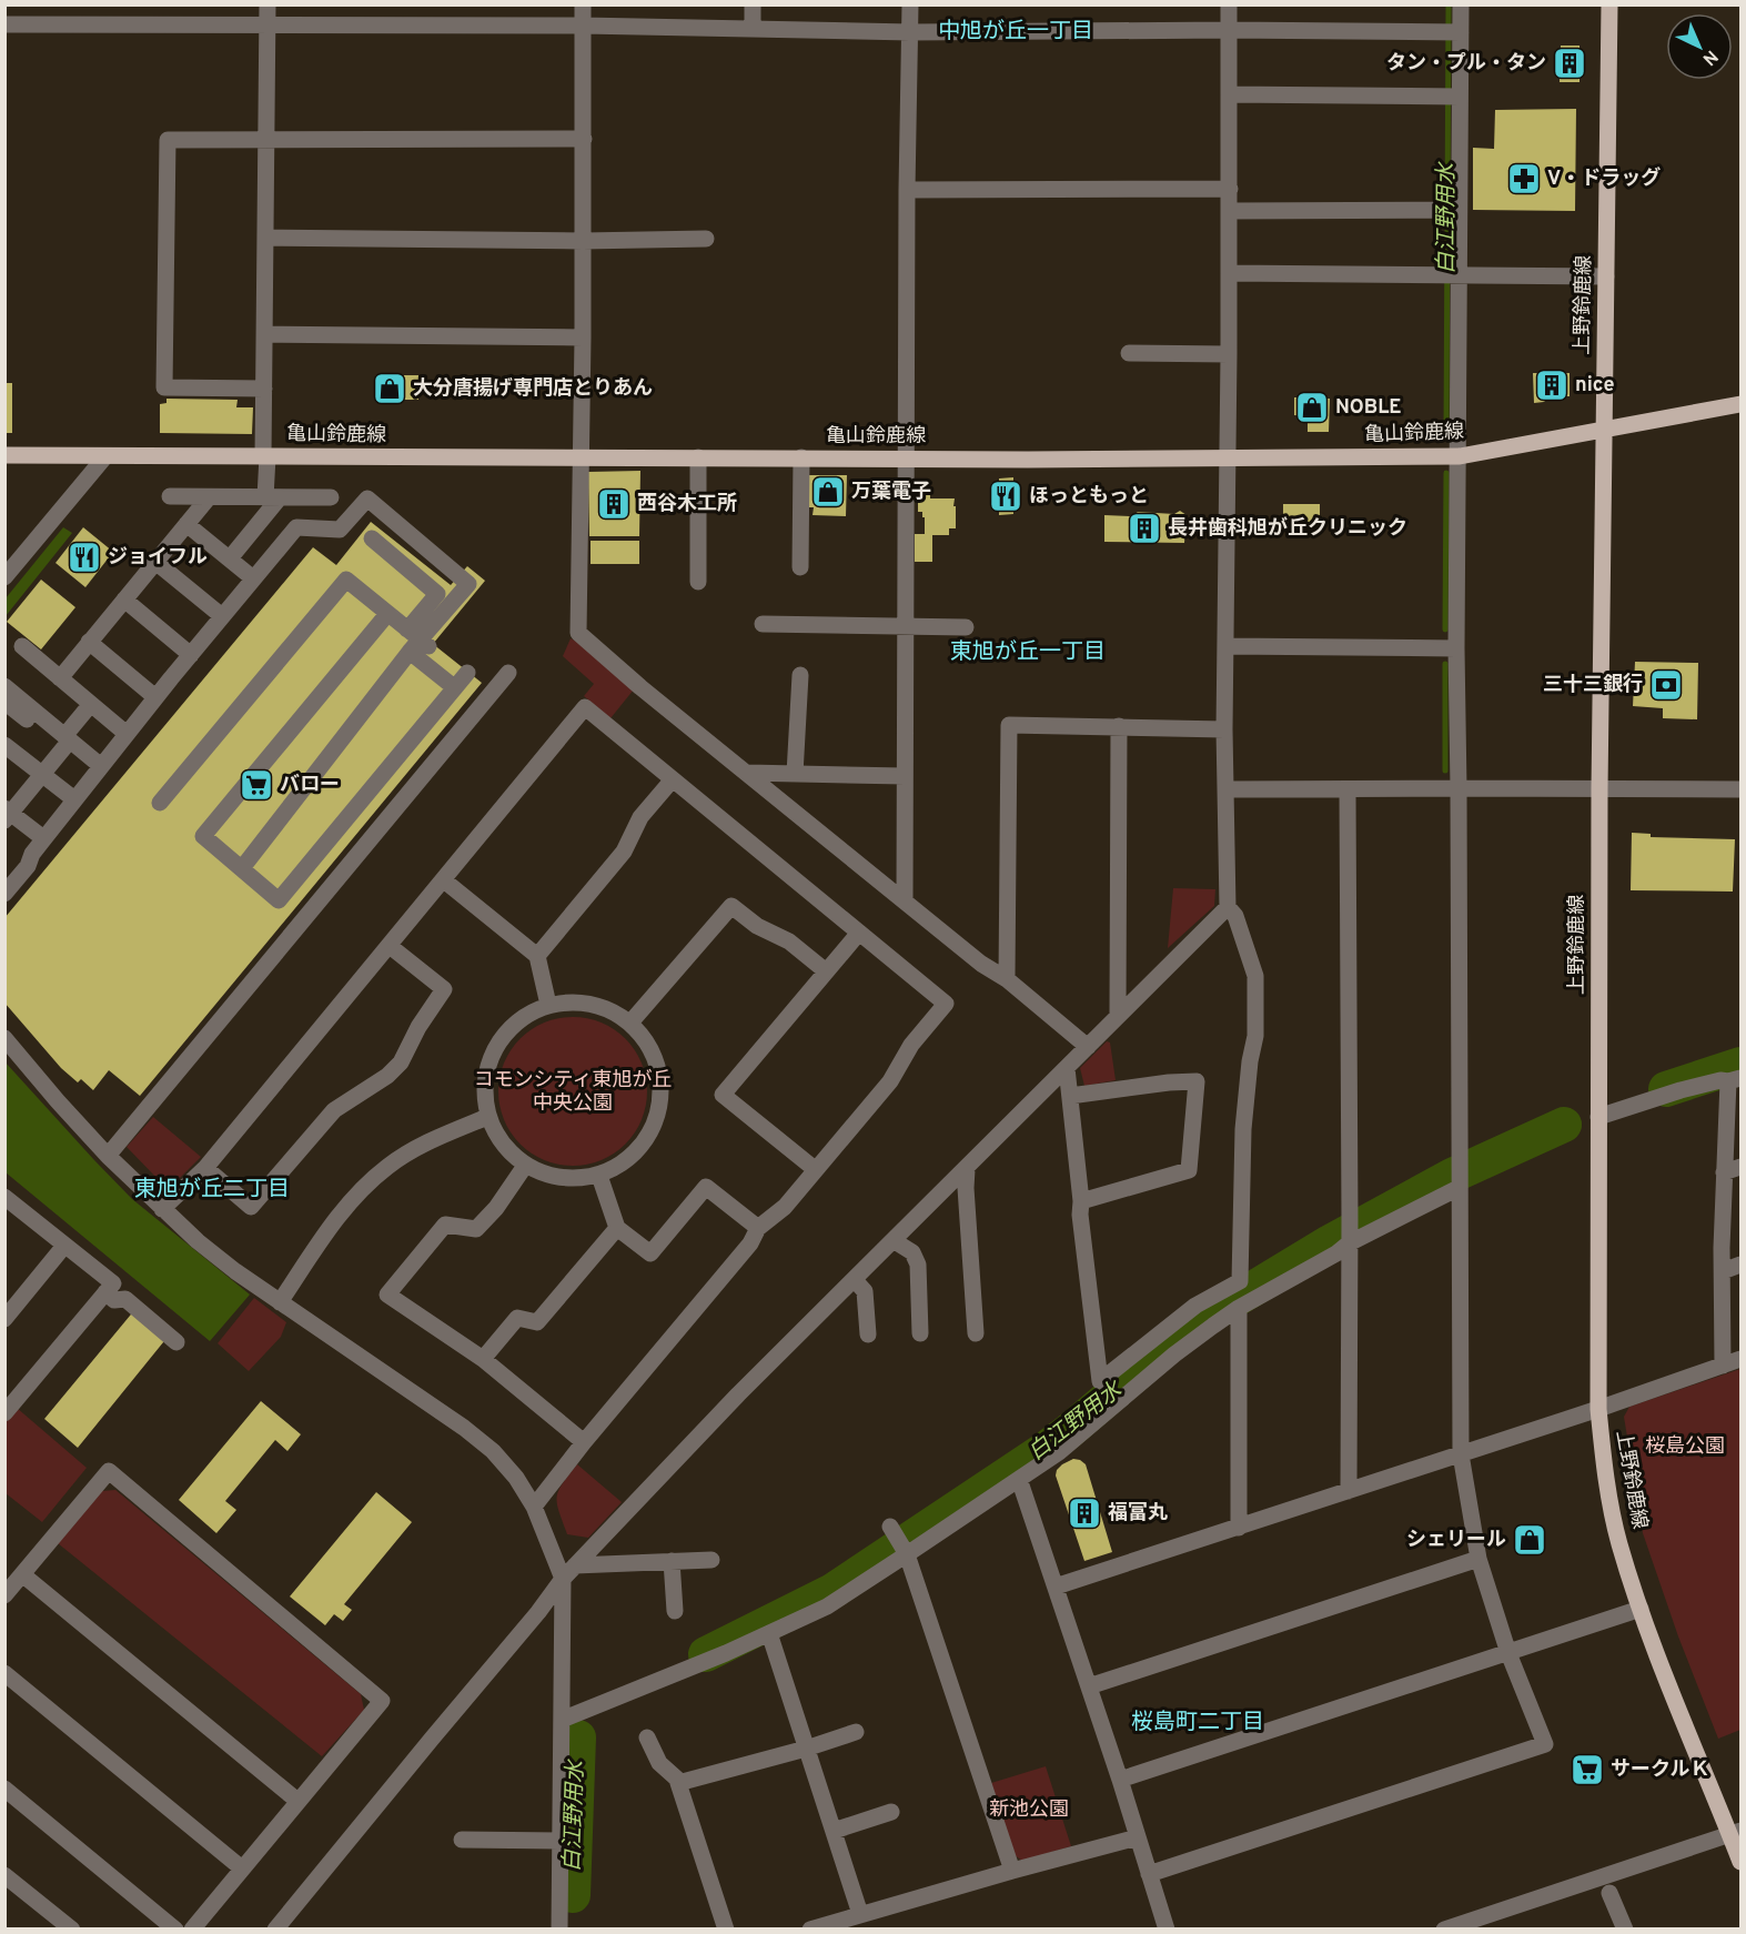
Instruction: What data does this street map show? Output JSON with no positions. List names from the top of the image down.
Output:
{
  "streets": {
    "main road": ["上野鈴鹿線", "亀山鈴鹿線"]
  },
  "crossings": [
    ["上野鈴鹿線", "亀山鈴鹿線"]
  ],
  "districts": [
    "中旭が丘一丁目",
    "東旭が丘一丁目",
    "東旭が丘二丁目",
    "桜島町二丁目"
  ],
  "water": ["白江野用水"],
  "parks": ["コモンシティ東旭が丘 中央公園", "桜島公園", "新池公園"],
  "places": {
    "building": [
      "タン・プル・タン",
      "nice",
      "西谷木工所",
      "長井歯科旭が丘クリニック",
      "福富丸"
    ],
    "pharmacy": ["V・ドラッグ"],
    "shop": [
      "大分唐揚げ専門店とりあん",
      "NOBLE",
      "万葉電子",
      "シェリール"
    ],
    "restaurant": ["ほっともっと", "ジョイフル"],
    "bank": ["三十三銀行"],
    "supermarket": ["バロー", "サークルＫ"]
  },
  "north": "bottom right"
}
